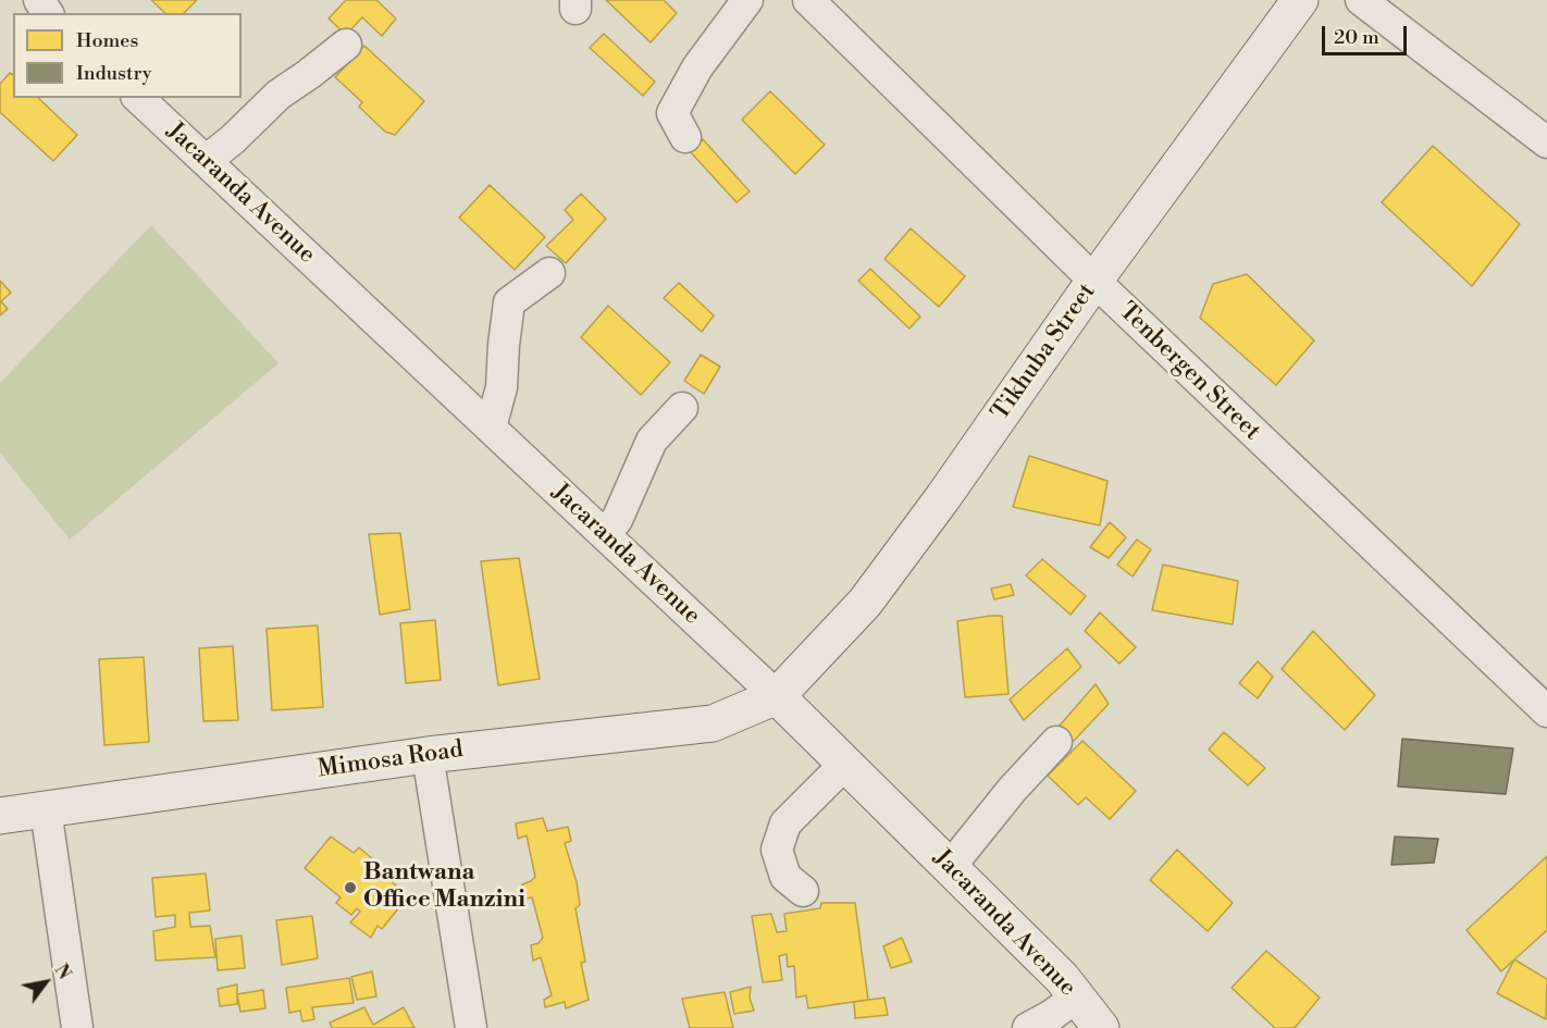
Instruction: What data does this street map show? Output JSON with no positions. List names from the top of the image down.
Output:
{
  "streets": {
    "street": [
      "Jacaranda Avenue",
      "Tikhuba Street",
      "Tenbergen Street",
      "Mimosa Road"
    ]
  },
  "crossings": [
    ["Jacaranda Avenue", "Tikhuba Street"],
    ["Jacaranda Avenue", "Mimosa Road"],
    ["Tikhuba Street", "Tenbergen Street"],
    ["Tikhuba Street", "Mimosa Road"]
  ],
  "places": ["Bantwana Office Manzini"],
  "legend": ["Homes", "Industry"],
  "scale_bar": "20 m",
  "north": "top right"
}
